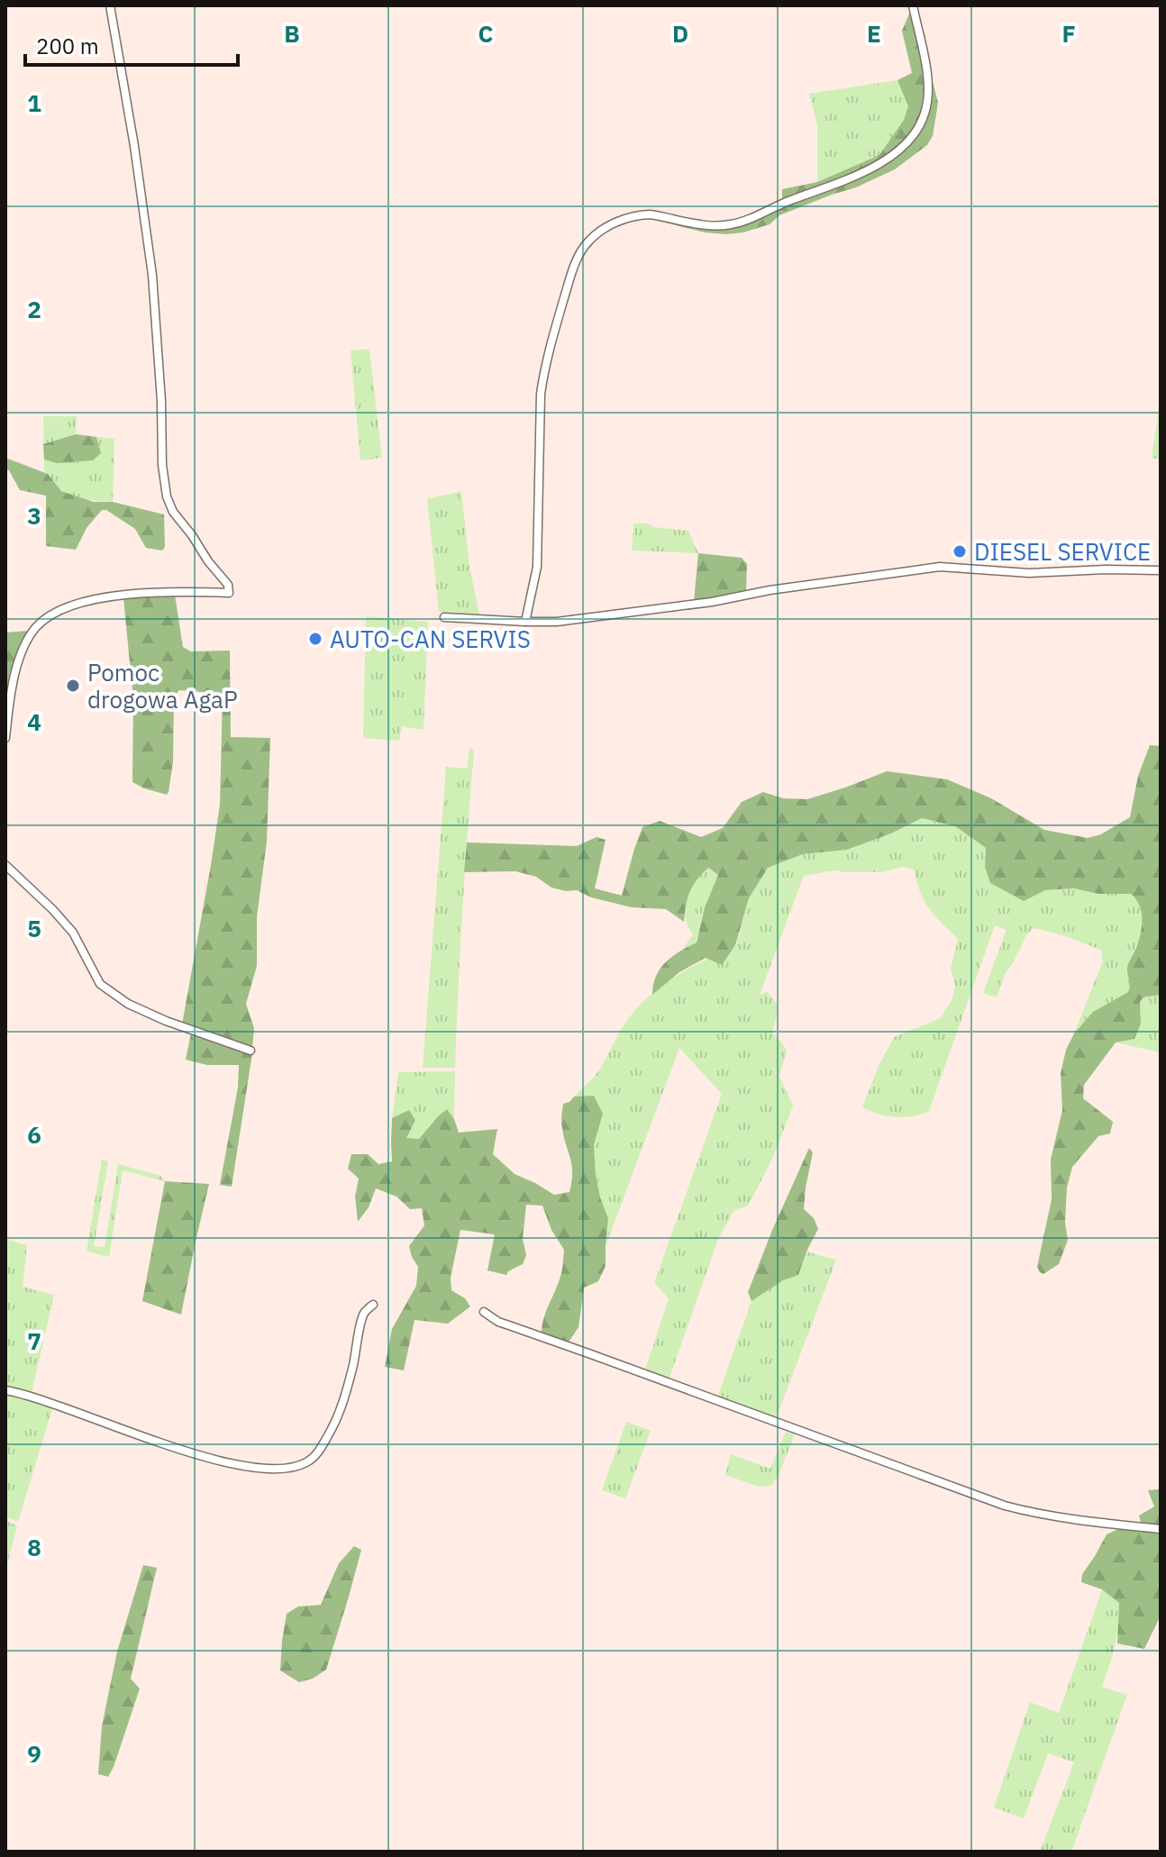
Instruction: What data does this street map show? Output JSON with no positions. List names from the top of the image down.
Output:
{
  "places": ["DIESEL SERVICE", "AUTO-CAN SERVIS", "Pomoc drogowa AgaP"],
  "scale_bar": "200 m",
  "grid": {
    "columns": [
      "B",
      "C",
      "D",
      "E",
      "F"
    ],
    "rows": [
      "1",
      "2",
      "3",
      "4",
      "5",
      "6",
      "7",
      "8",
      "9"
    ]
  }
}
